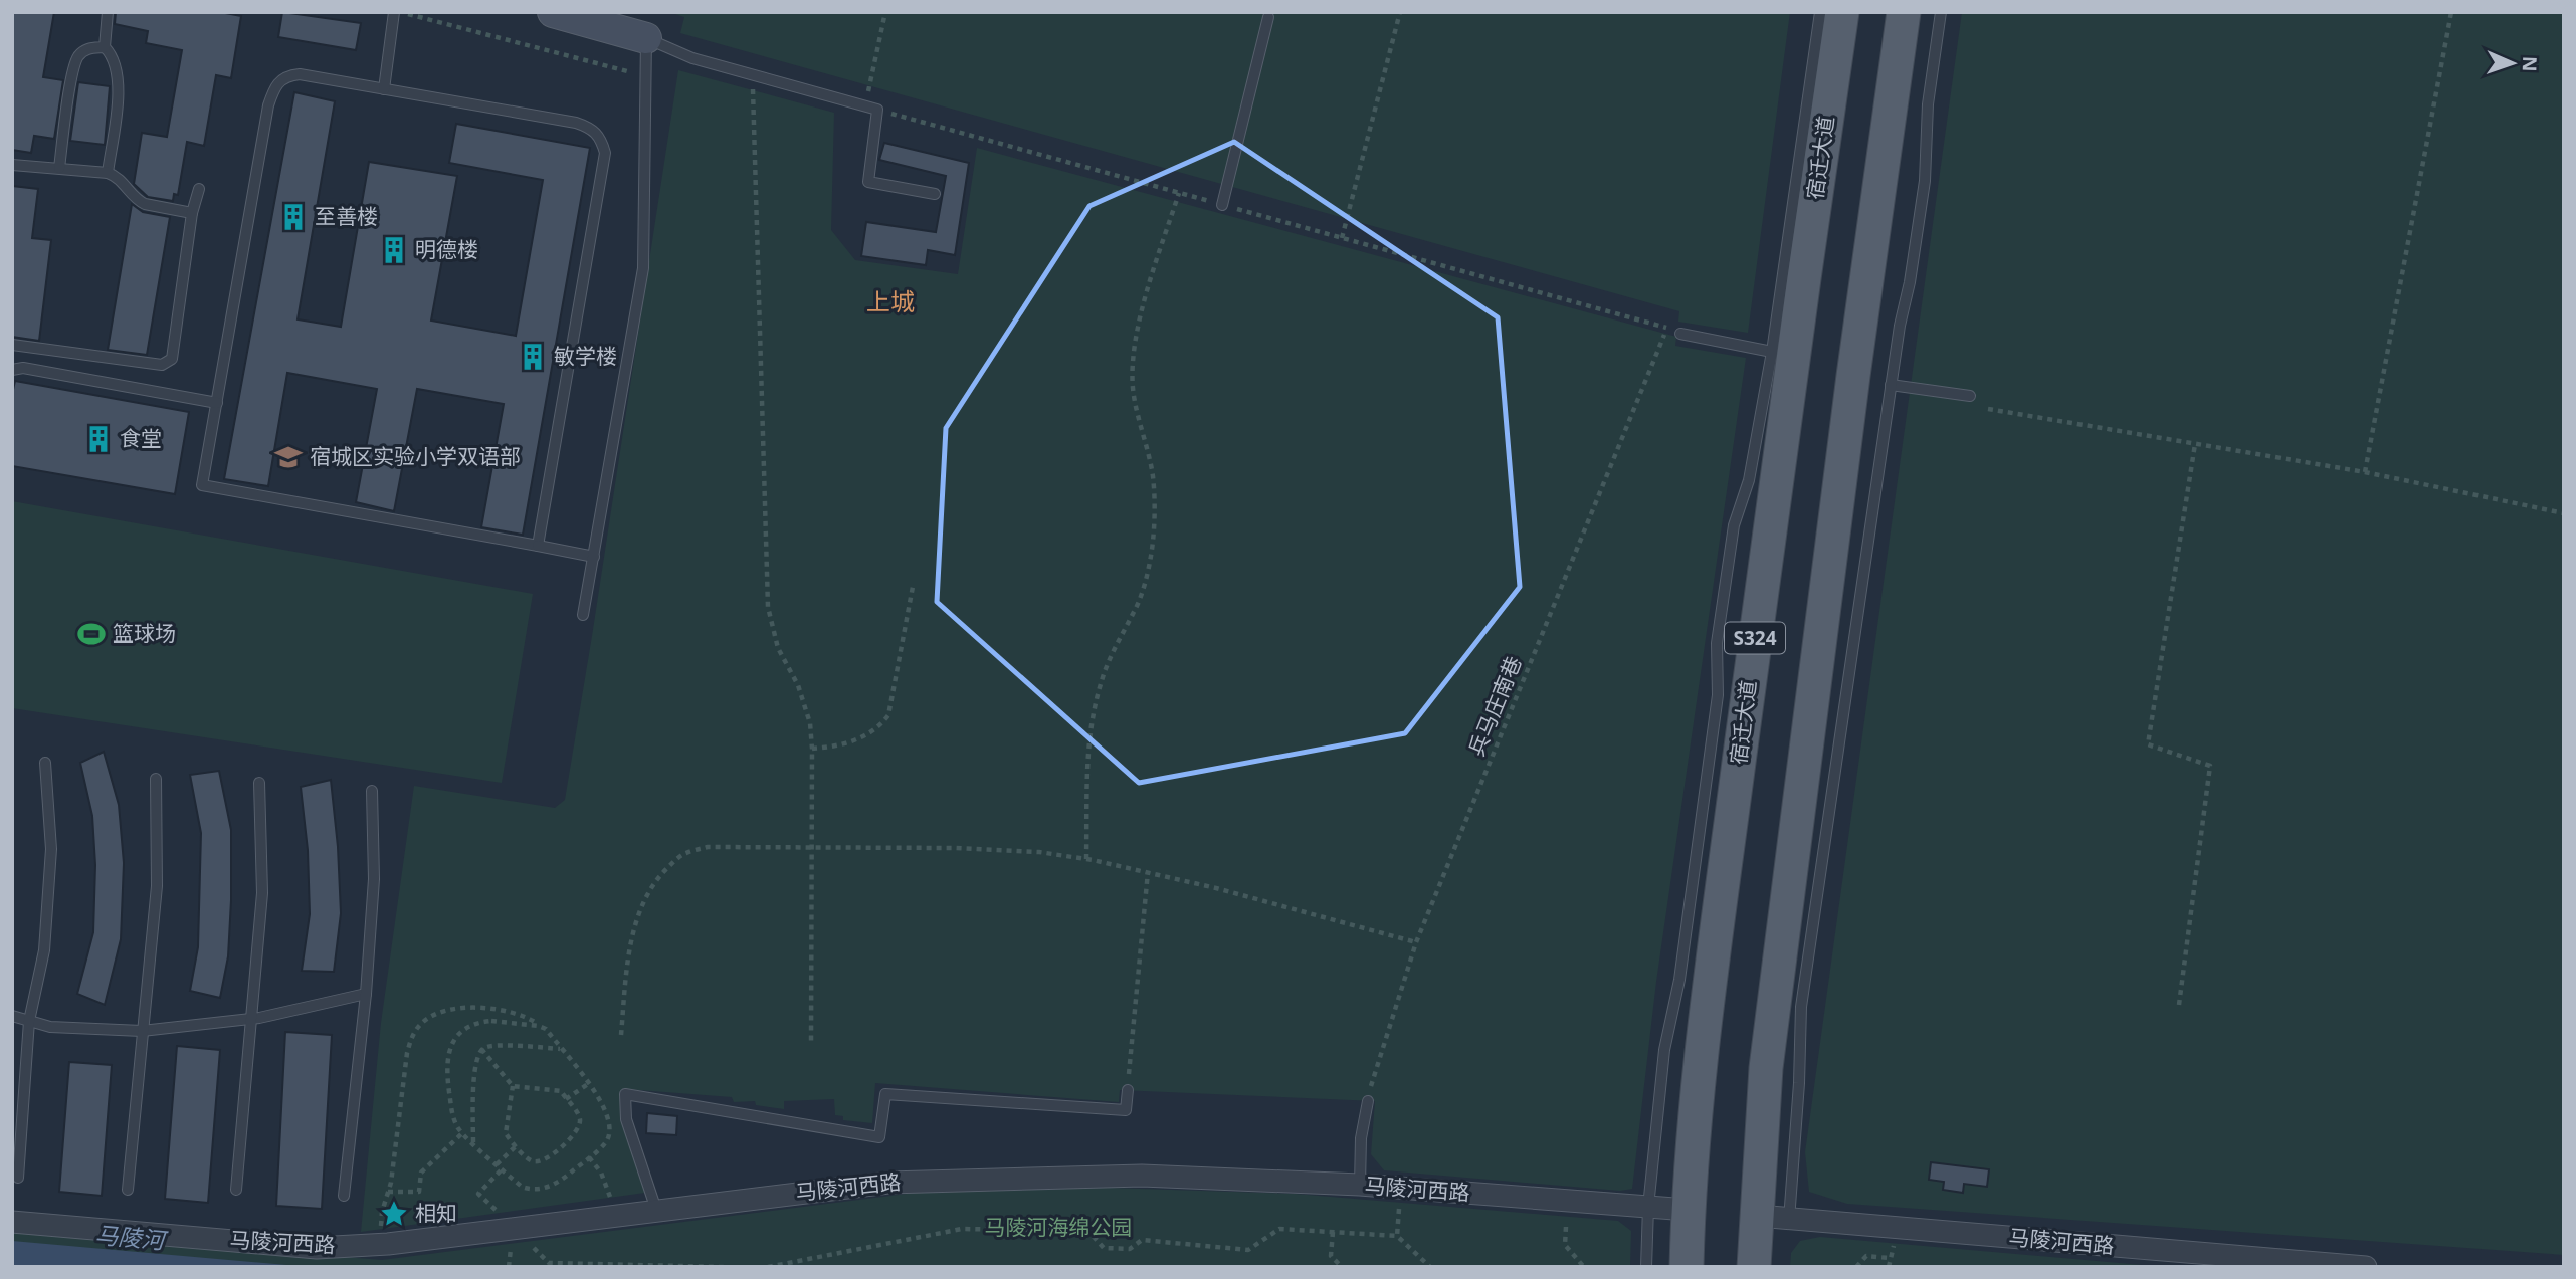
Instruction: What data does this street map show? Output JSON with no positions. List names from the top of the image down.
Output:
{
  "streets": {
    "main road": ["宿迁大道", "S324"],
    "street": ["马陵河西路"],
    "path": ["兵马庄南巷"]
  },
  "crossings": [
    ["宿迁大道", "马陵河西路"]
  ],
  "districts": ["上城"],
  "water": ["马陵河"],
  "parks": ["马陵河海绵公园"],
  "places": {
    "building": [
      "至善楼",
      "明德楼",
      "敏学楼",
      "食堂"
    ],
    "school or university": ["宿城区实验小学双语部"],
    "sports": ["篮球场"],
    "place": ["相知"]
  },
  "north": "right"
}
